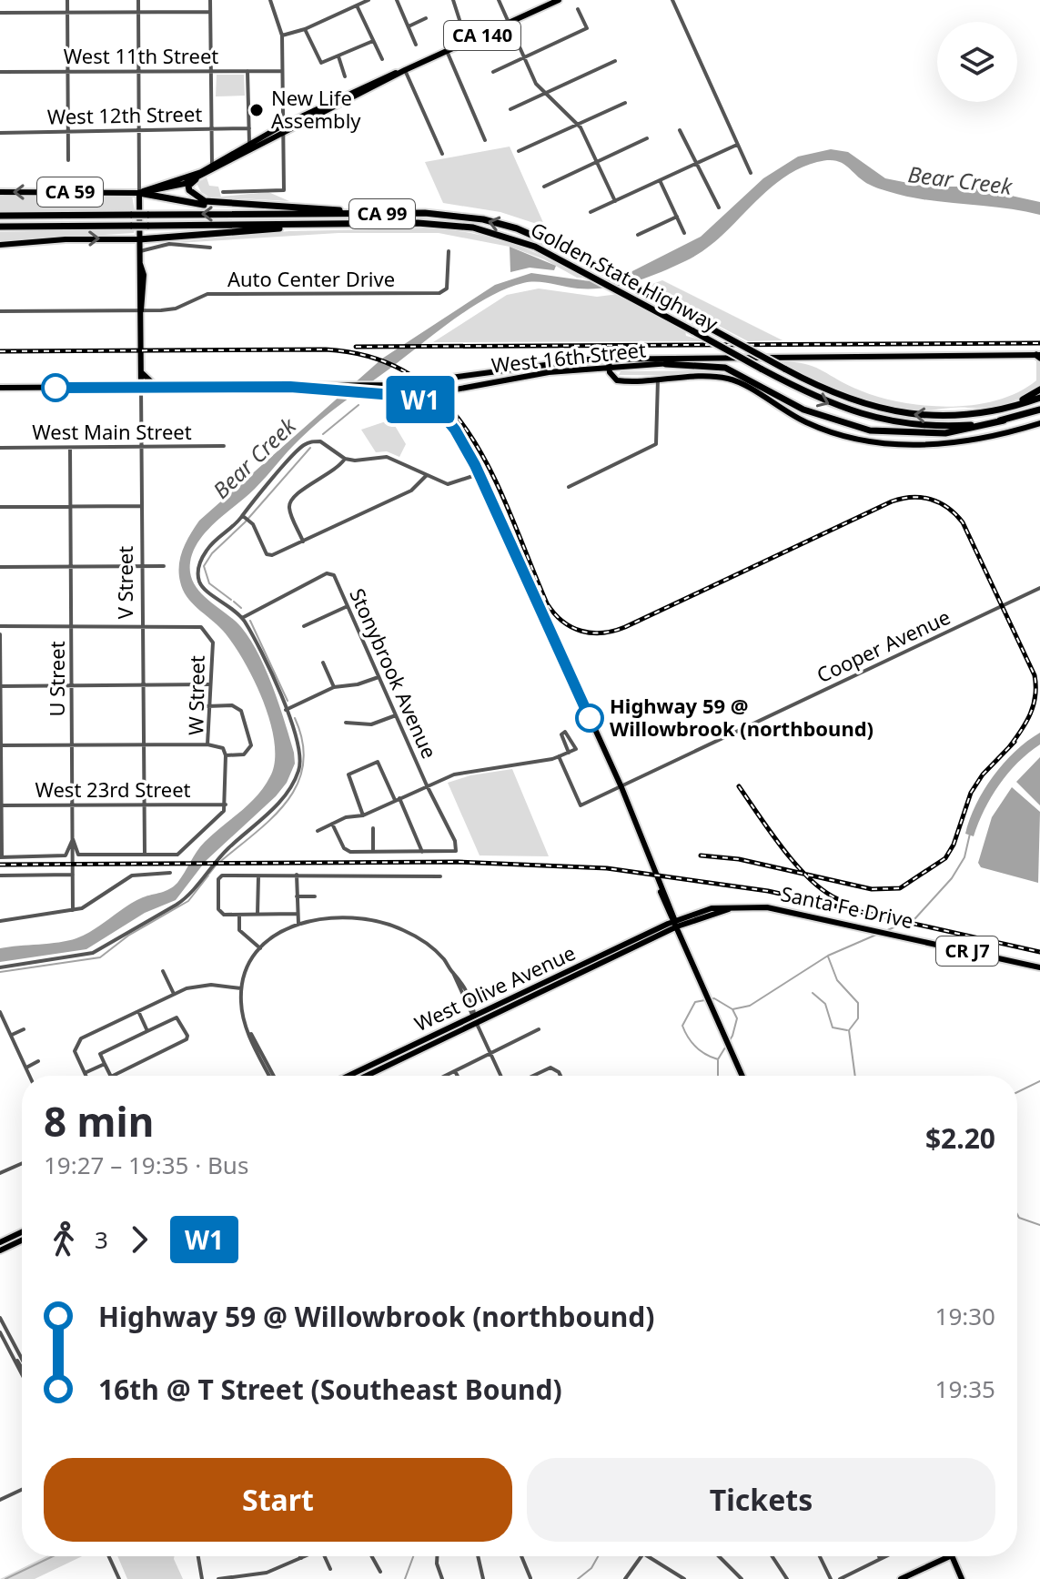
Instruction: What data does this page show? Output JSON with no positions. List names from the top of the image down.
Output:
{
  "streets": {
    "highway": ["CA 99", "Golden State Highway"],
    "main road": [
      "CA 140",
      "CA 59",
      "West 16th Street",
      "V Street",
      "Santa Fe Drive",
      "CR J7",
      "West Olive Avenue"
    ],
    "street": [
      "West 11th Street",
      "West 12th Street",
      "Auto Center Drive",
      "West Main Street",
      "Cooper Avenue",
      "Stonybrook Avenue",
      "U Street",
      "W Street",
      "West 23rd Street"
    ]
  },
  "crossings": [
    ["CA 140", "CA 59"],
    ["CA 140", "V Street"],
    ["West 11th Street", "V Street"],
    ["West 12th Street", "V Street"],
    ["CA 59", "V Street"],
    ["Auto Center Drive", "V Street"],
    ["West 16th Street", "V Street"],
    ["West Main Street", "V Street"],
    ["West Main Street", "U Street"],
    ["V Street", "W Street"],
    ["V Street", "West 23rd Street"],
    ["U Street", "West 23rd Street"],
    ["W Street", "West 23rd Street"],
    ["Santa Fe Drive", "West Olive Avenue"]
  ],
  "water": ["Bear Creek"],
  "places": ["New Life Assembly", "Highway 59 @ Willowbrook (northbound)"],
  "lines": ["bus line W1"],
  "page": {
    "on_map": "W1",
    "heading": ["8 min", "19:27 – 19:35 · Bus", "$2.20"],
    "legs": ["3", "W1"],
    "list": [
      {
        "name": "Highway 59 @ Willowbrook (northbound)",
        "value": "19:30"
      },
      {
        "name": "16th @ T Street (Southeast Bound)",
        "value": "19:35"
      }
    ],
    "buttons": ["Start", "Tickets"]
  }
}
